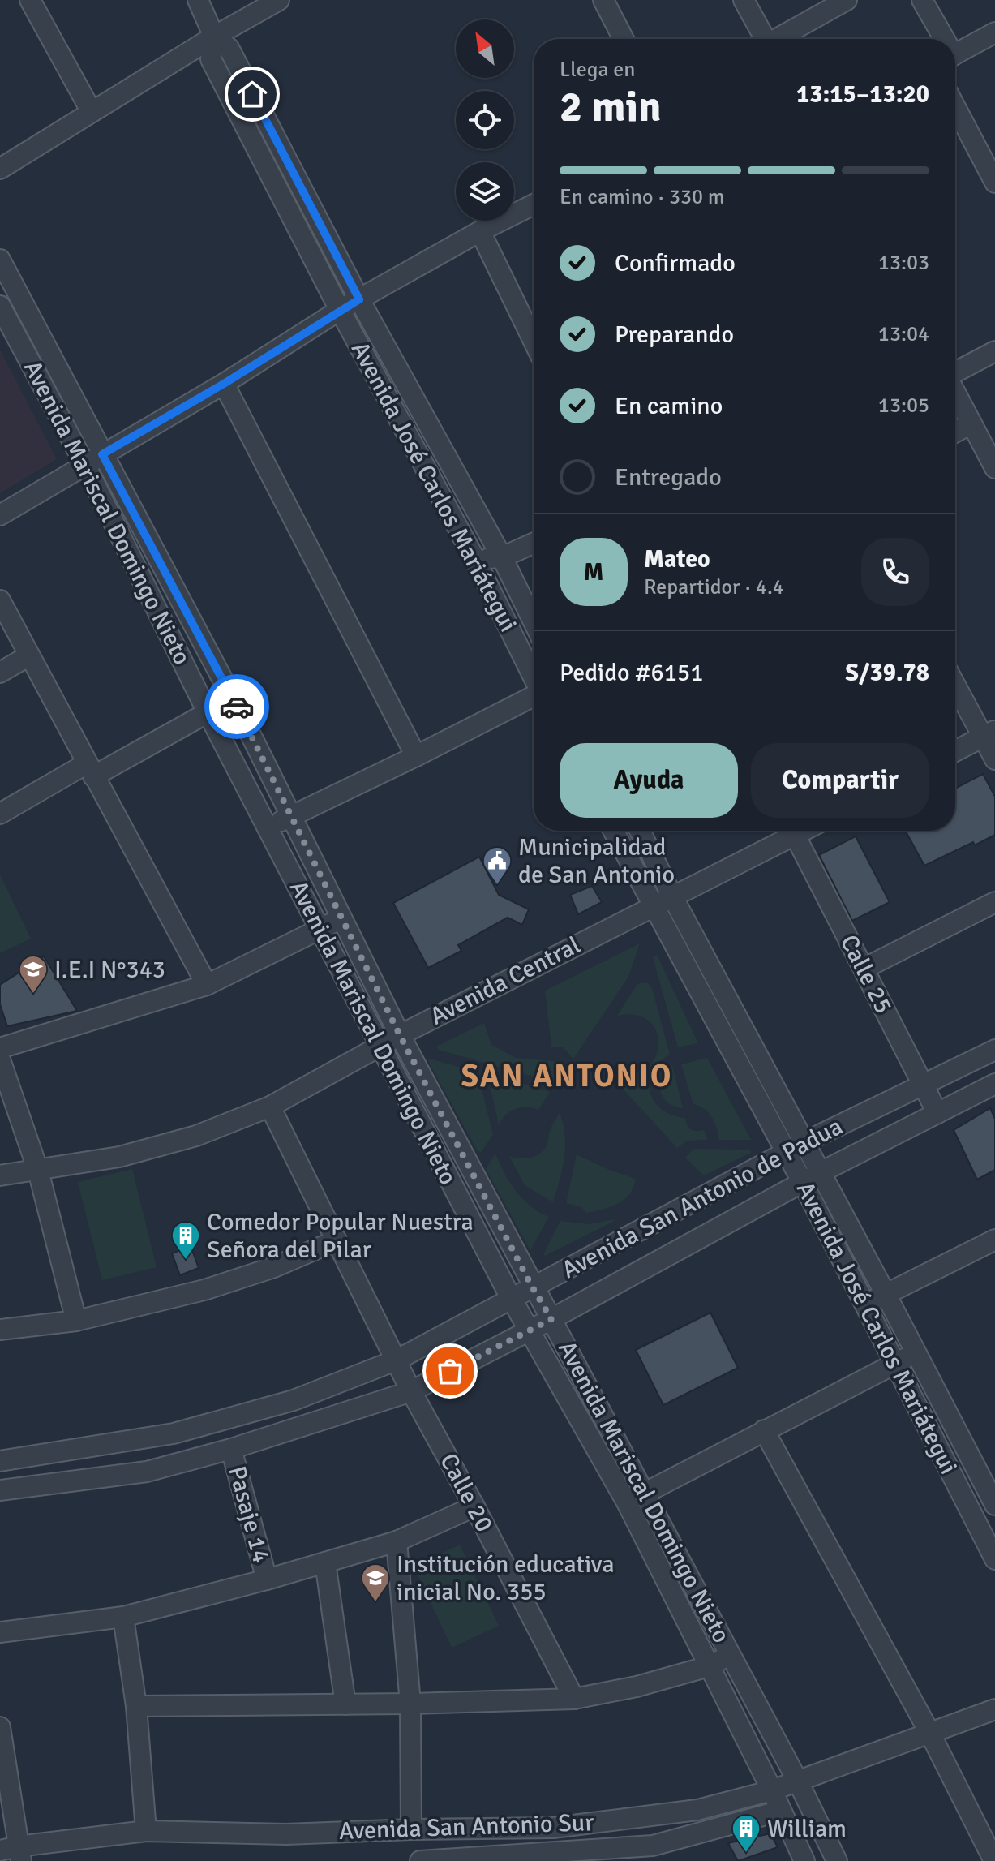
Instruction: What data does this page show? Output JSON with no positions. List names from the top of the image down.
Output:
{
  "streets": {
    "street": [
      "Avenida José Carlos Mariátegui",
      "Avenida Mariscal Domingo Nieto",
      "Calle 25",
      "Avenida Central",
      "Avenida San Antonio de Padua",
      "Calle 20",
      "Pasaje 14",
      "Avenida San Antonio Sur"
    ]
  },
  "crossings": [
    ["Avenida José Carlos Mariátegui", "Avenida Central"],
    ["Avenida José Carlos Mariátegui", "Avenida San Antonio de Padua"],
    ["Avenida Mariscal Domingo Nieto", "Avenida Central"],
    ["Avenida Mariscal Domingo Nieto", "Avenida San Antonio de Padua"],
    ["Avenida Mariscal Domingo Nieto", "Avenida San Antonio Sur"],
    ["Calle 25", "Avenida Central"],
    ["Calle 25", "Avenida San Antonio de Padua"],
    ["Avenida Central", "Calle 20"],
    ["Avenida San Antonio de Padua", "Calle 20"],
    ["Avenida San Antonio de Padua", "Pasaje 14"]
  ],
  "districts": ["SAN ANTONIO"],
  "places": {
    "public building": ["Municipalidad de San Antonio"],
    "school or university": ["I.E.I N°343", "Institución educativa inicial No. 355"],
    "building": ["Comedor Popular Nuestra Señora del Pilar", "William"]
  },
  "north": "top left",
  "page": {
    "heading": ["2 min", "Llega en", "13:15–13:20"],
    "panel": [
      "Mateo",
      "Repartidor · 4.4",
      "Pedido #6151",
      "S/39.78"
    ],
    "bar": "En camino · 330 m",
    "list": [
      ["Confirmado", "13:03"],
      ["Preparando", "13:04"],
      ["En camino", "13:05"],
      "Entregado"
    ],
    "round": "M",
    "buttons": ["Ayuda", "Compartir"]
  }
}
